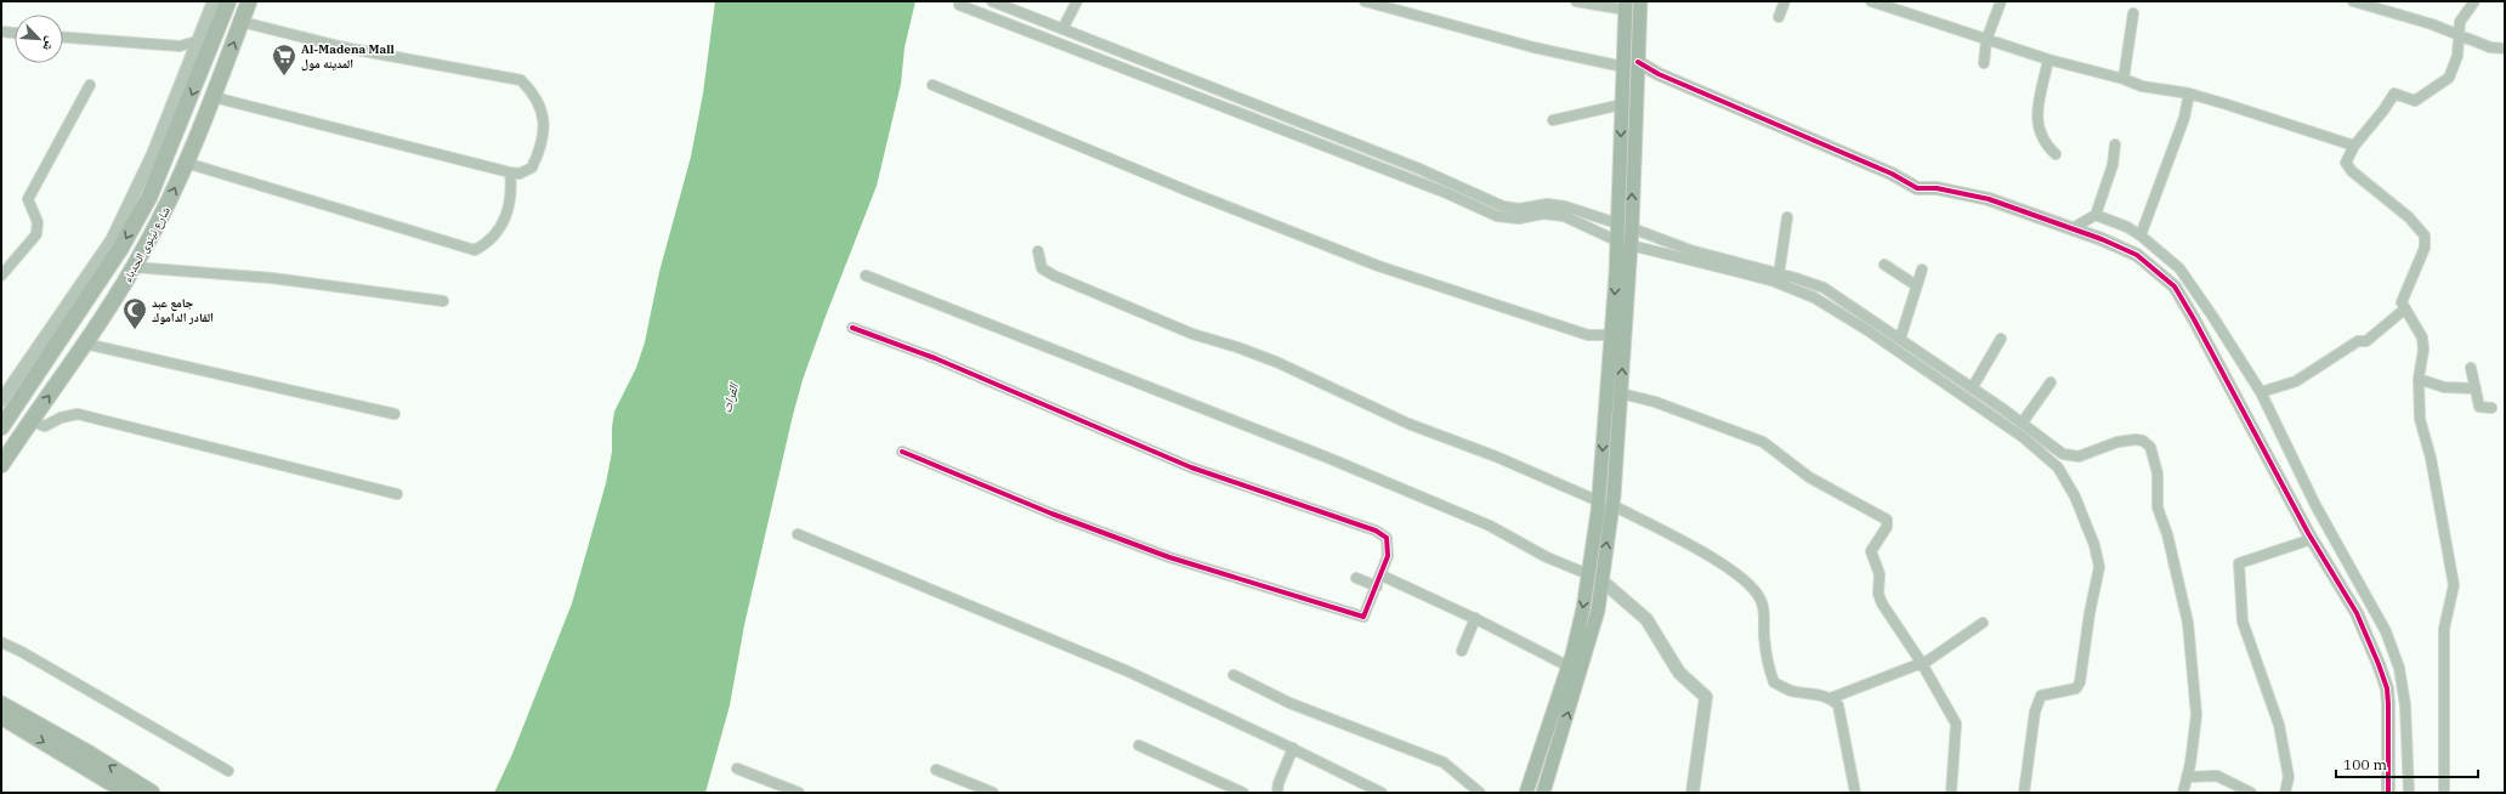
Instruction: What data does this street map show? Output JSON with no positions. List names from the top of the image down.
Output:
{
  "streets": {
    "main road": ["شارع نينوى الحدباء"]
  },
  "water": ["الفرات"],
  "places": {
    "supermarket": ["Al-Madena Mall المدينه مول"],
    "mosque": ["جامع عبد القادر الداموك"]
  },
  "scale_bar": "100 m",
  "north": "bottom right"
}
